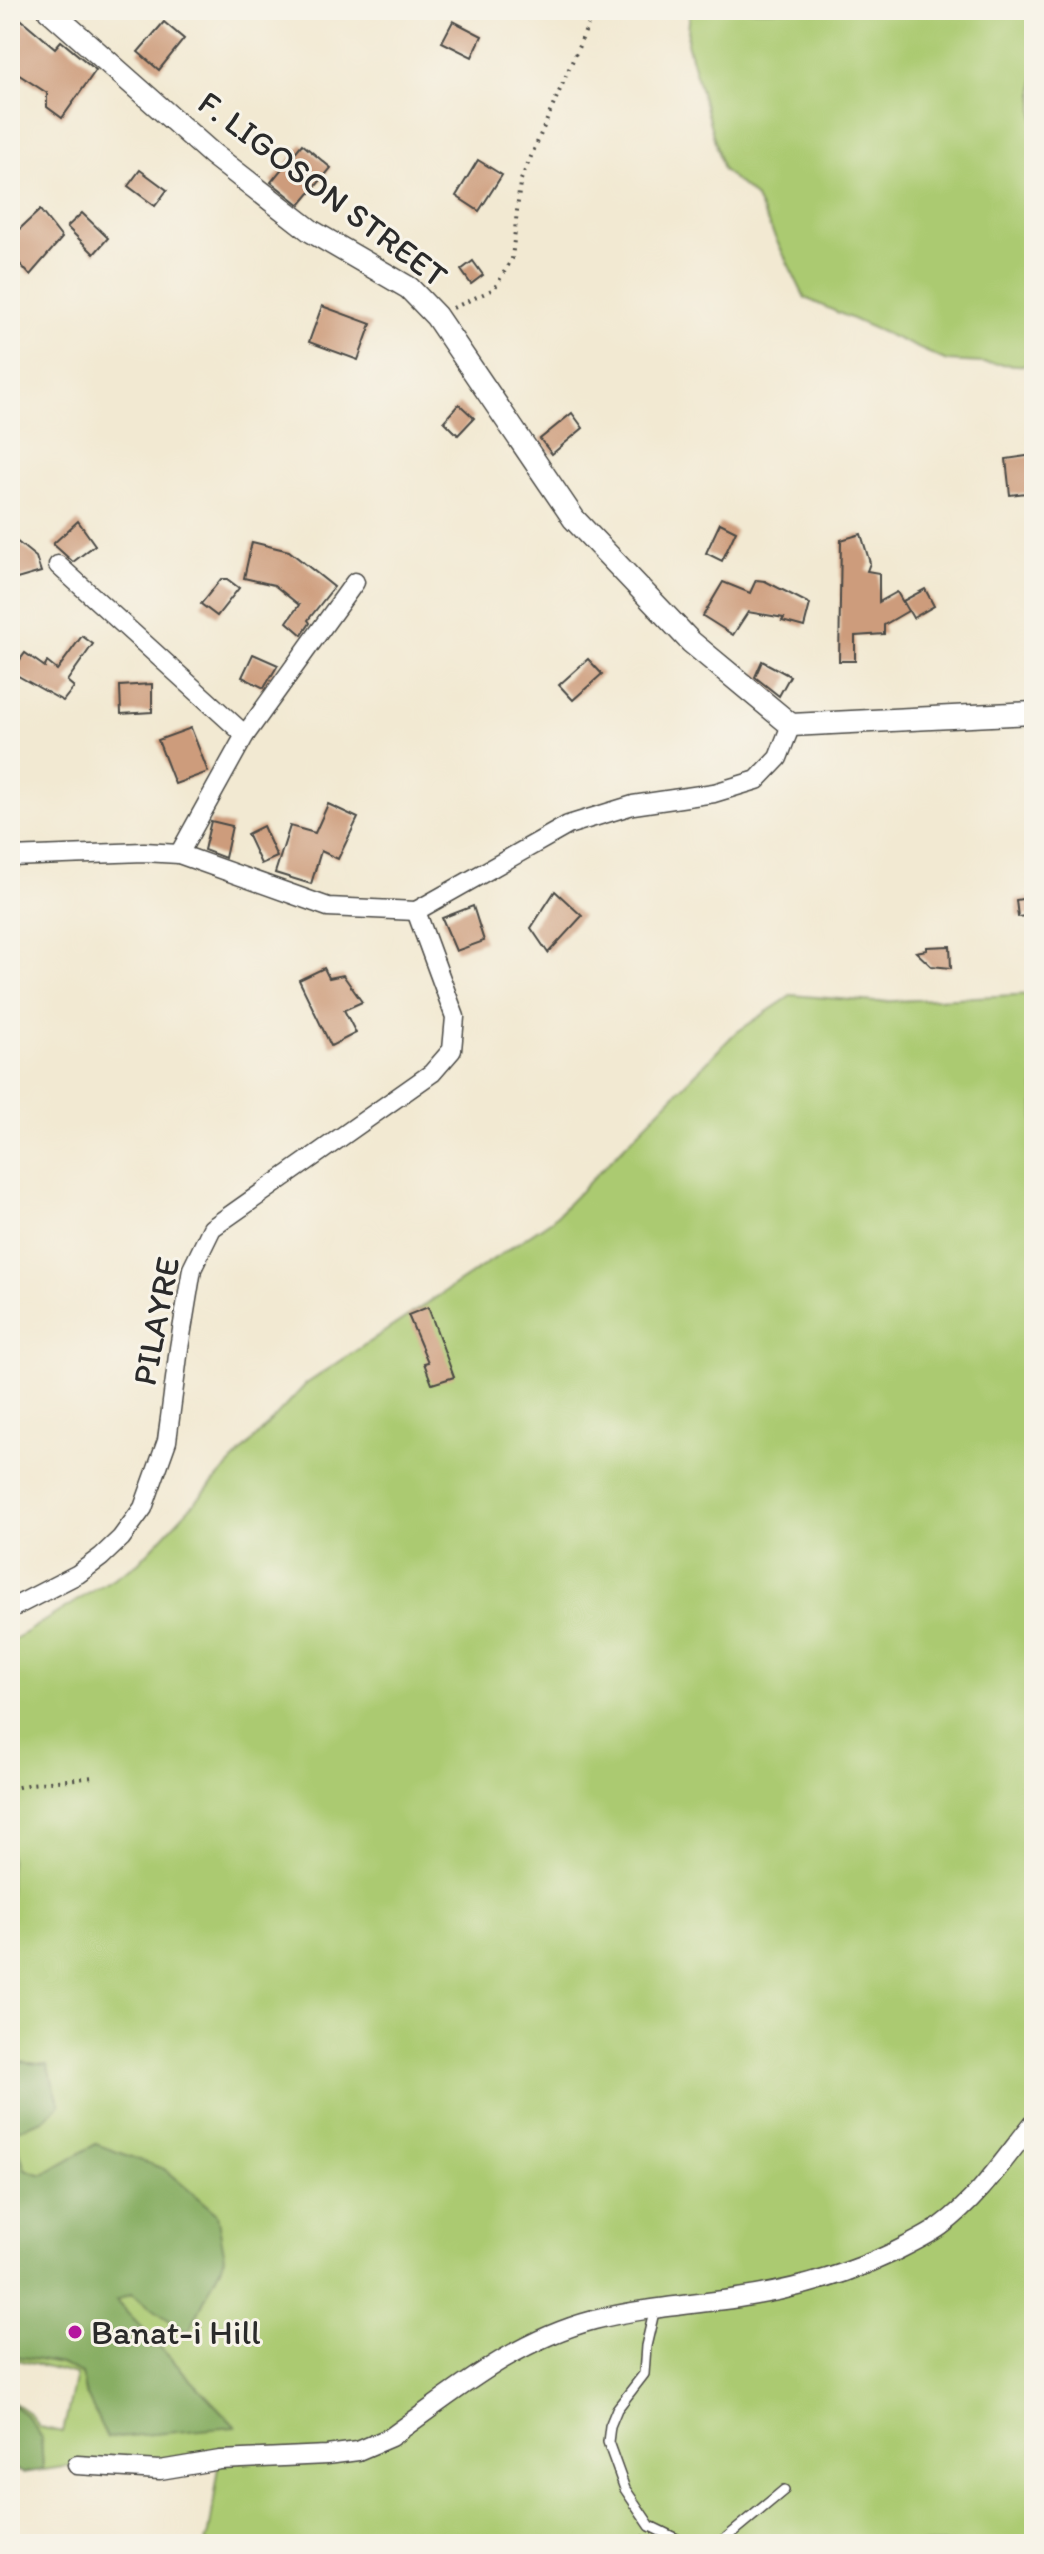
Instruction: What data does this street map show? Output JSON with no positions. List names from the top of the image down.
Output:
{
  "streets": {
    "street": ["F. LIGOSON STREET", "PILAYRE"]
  },
  "places": ["Banat-i Hill"]
}
